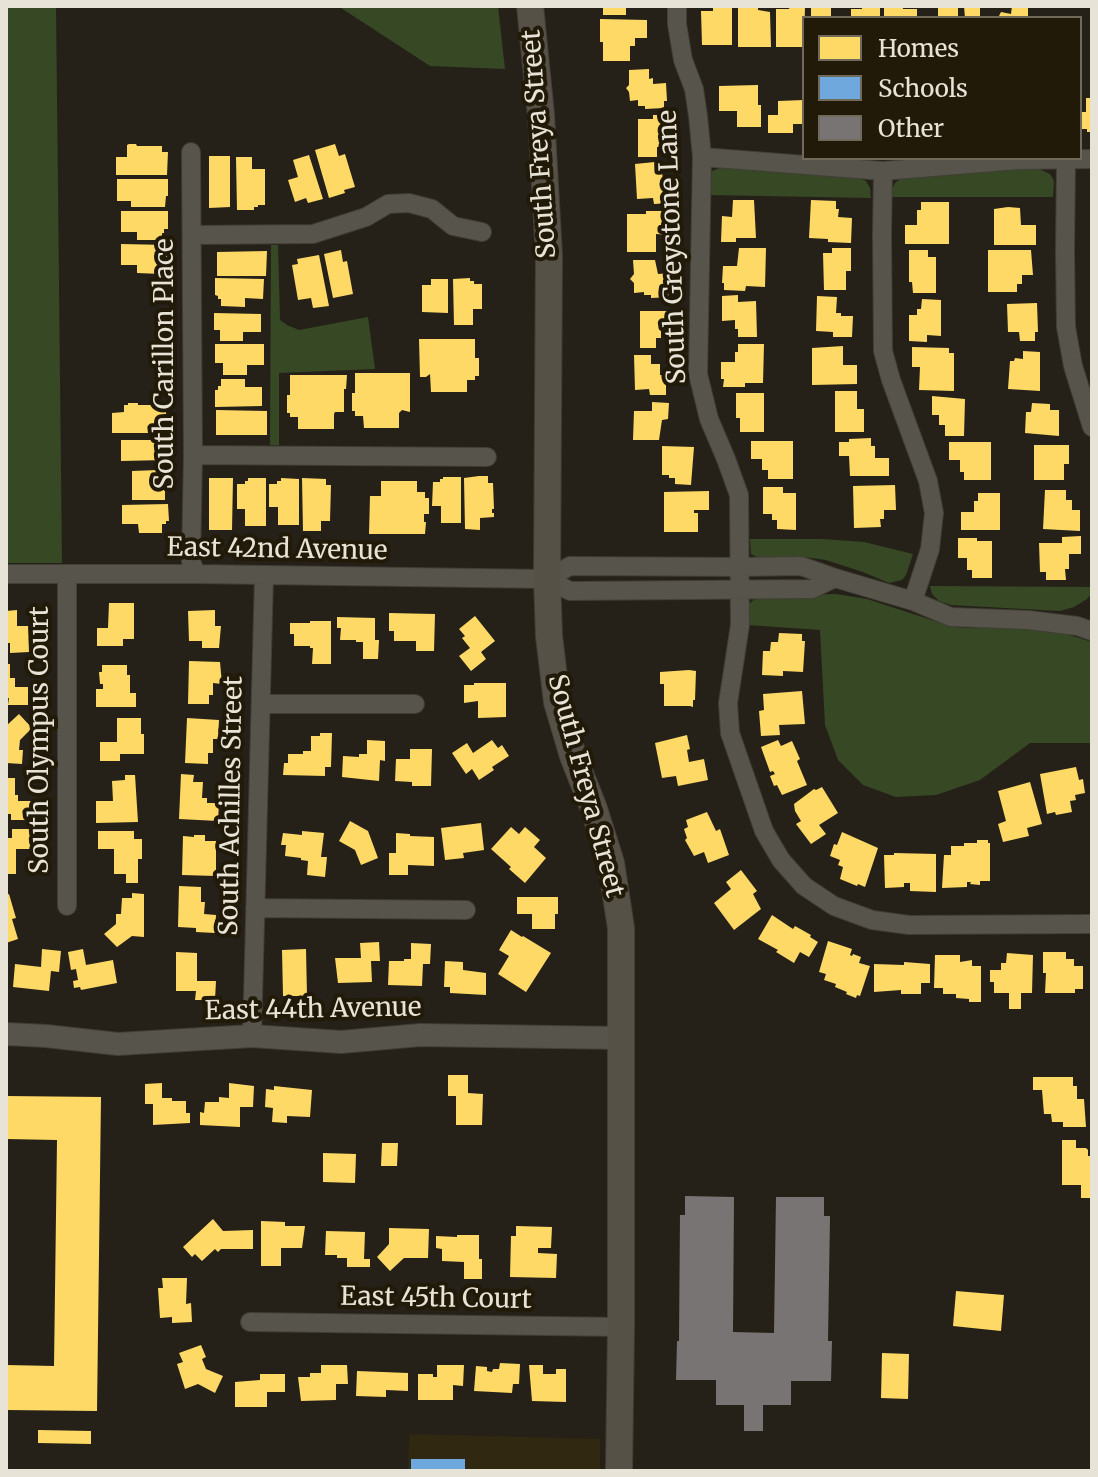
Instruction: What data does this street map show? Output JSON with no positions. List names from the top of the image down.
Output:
{
  "streets": {
    "main road": ["South Freya Street"],
    "street": [
      "South Greystone Lane",
      "South Carillon Place",
      "East 42nd Avenue",
      "South Olympus Court",
      "South Achilles Street",
      "East 44th Avenue",
      "East 45th Court"
    ]
  },
  "crossings": [
    ["South Freya Street", "East 42nd Avenue"],
    ["South Freya Street", "East 44th Avenue"],
    ["South Freya Street", "East 45th Court"],
    ["South Carillon Place", "East 42nd Avenue"],
    ["East 42nd Avenue", "South Olympus Court"],
    ["East 42nd Avenue", "South Achilles Street"],
    ["South Achilles Street", "East 44th Avenue"]
  ],
  "legend": ["Homes", "Schools", "Other"]
}
